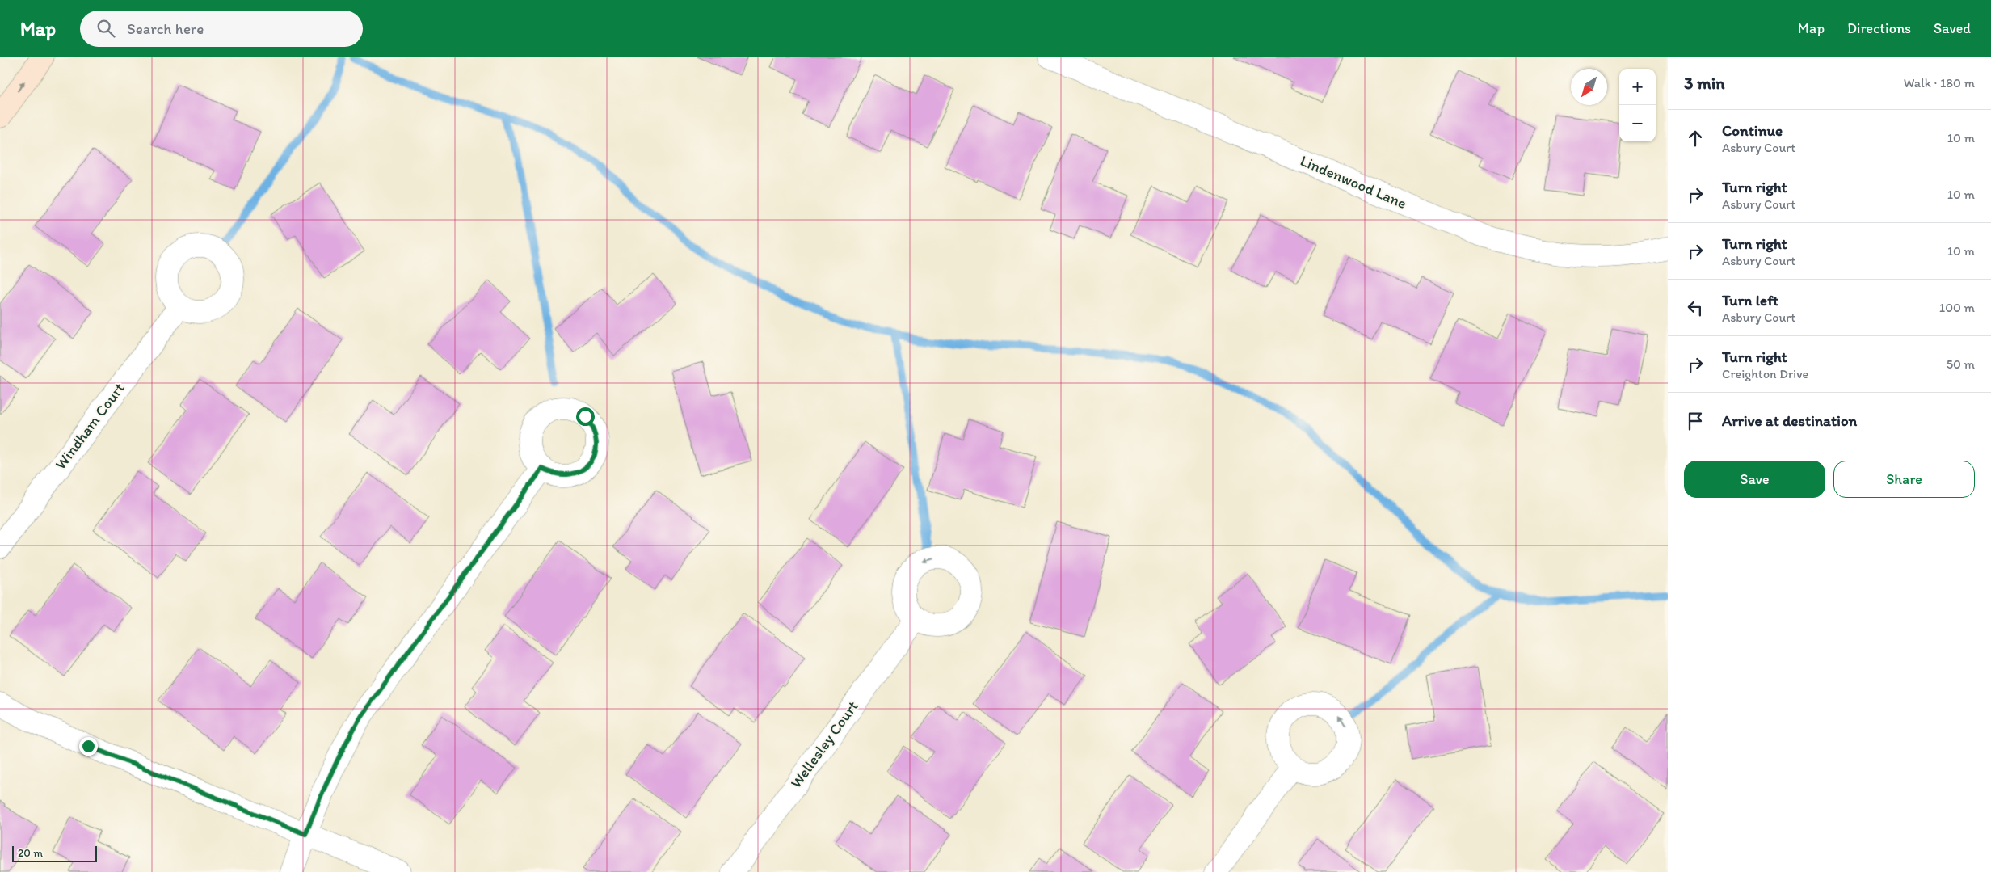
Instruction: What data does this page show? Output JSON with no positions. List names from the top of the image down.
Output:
{
  "streets": {
    "street": ["Lindenwood Lane", "Windham Court", "Wellesley Court"]
  },
  "scale_bar": "20 m",
  "north": "bottom left",
  "page": {
    "header": "Map",
    "search": "Search here",
    "nav": ["Map", "Directions", "Saved"],
    "heading": ["3 min", "Walk · 180 m"],
    "map_buttons": ["+", "−"],
    "list": [
      ["Continue", "Asbury Court", "10 m"],
      ["Turn right", "Asbury Court", "10 m"],
      ["Turn right", "Asbury Court", "10 m"],
      ["Turn left", "Asbury Court", "100 m"],
      ["Turn right", "Creighton Drive", "50 m"],
      "Arrive at destination"
    ],
    "buttons": ["Save", "Share"],
    "scale": "20 m"
  }
}
